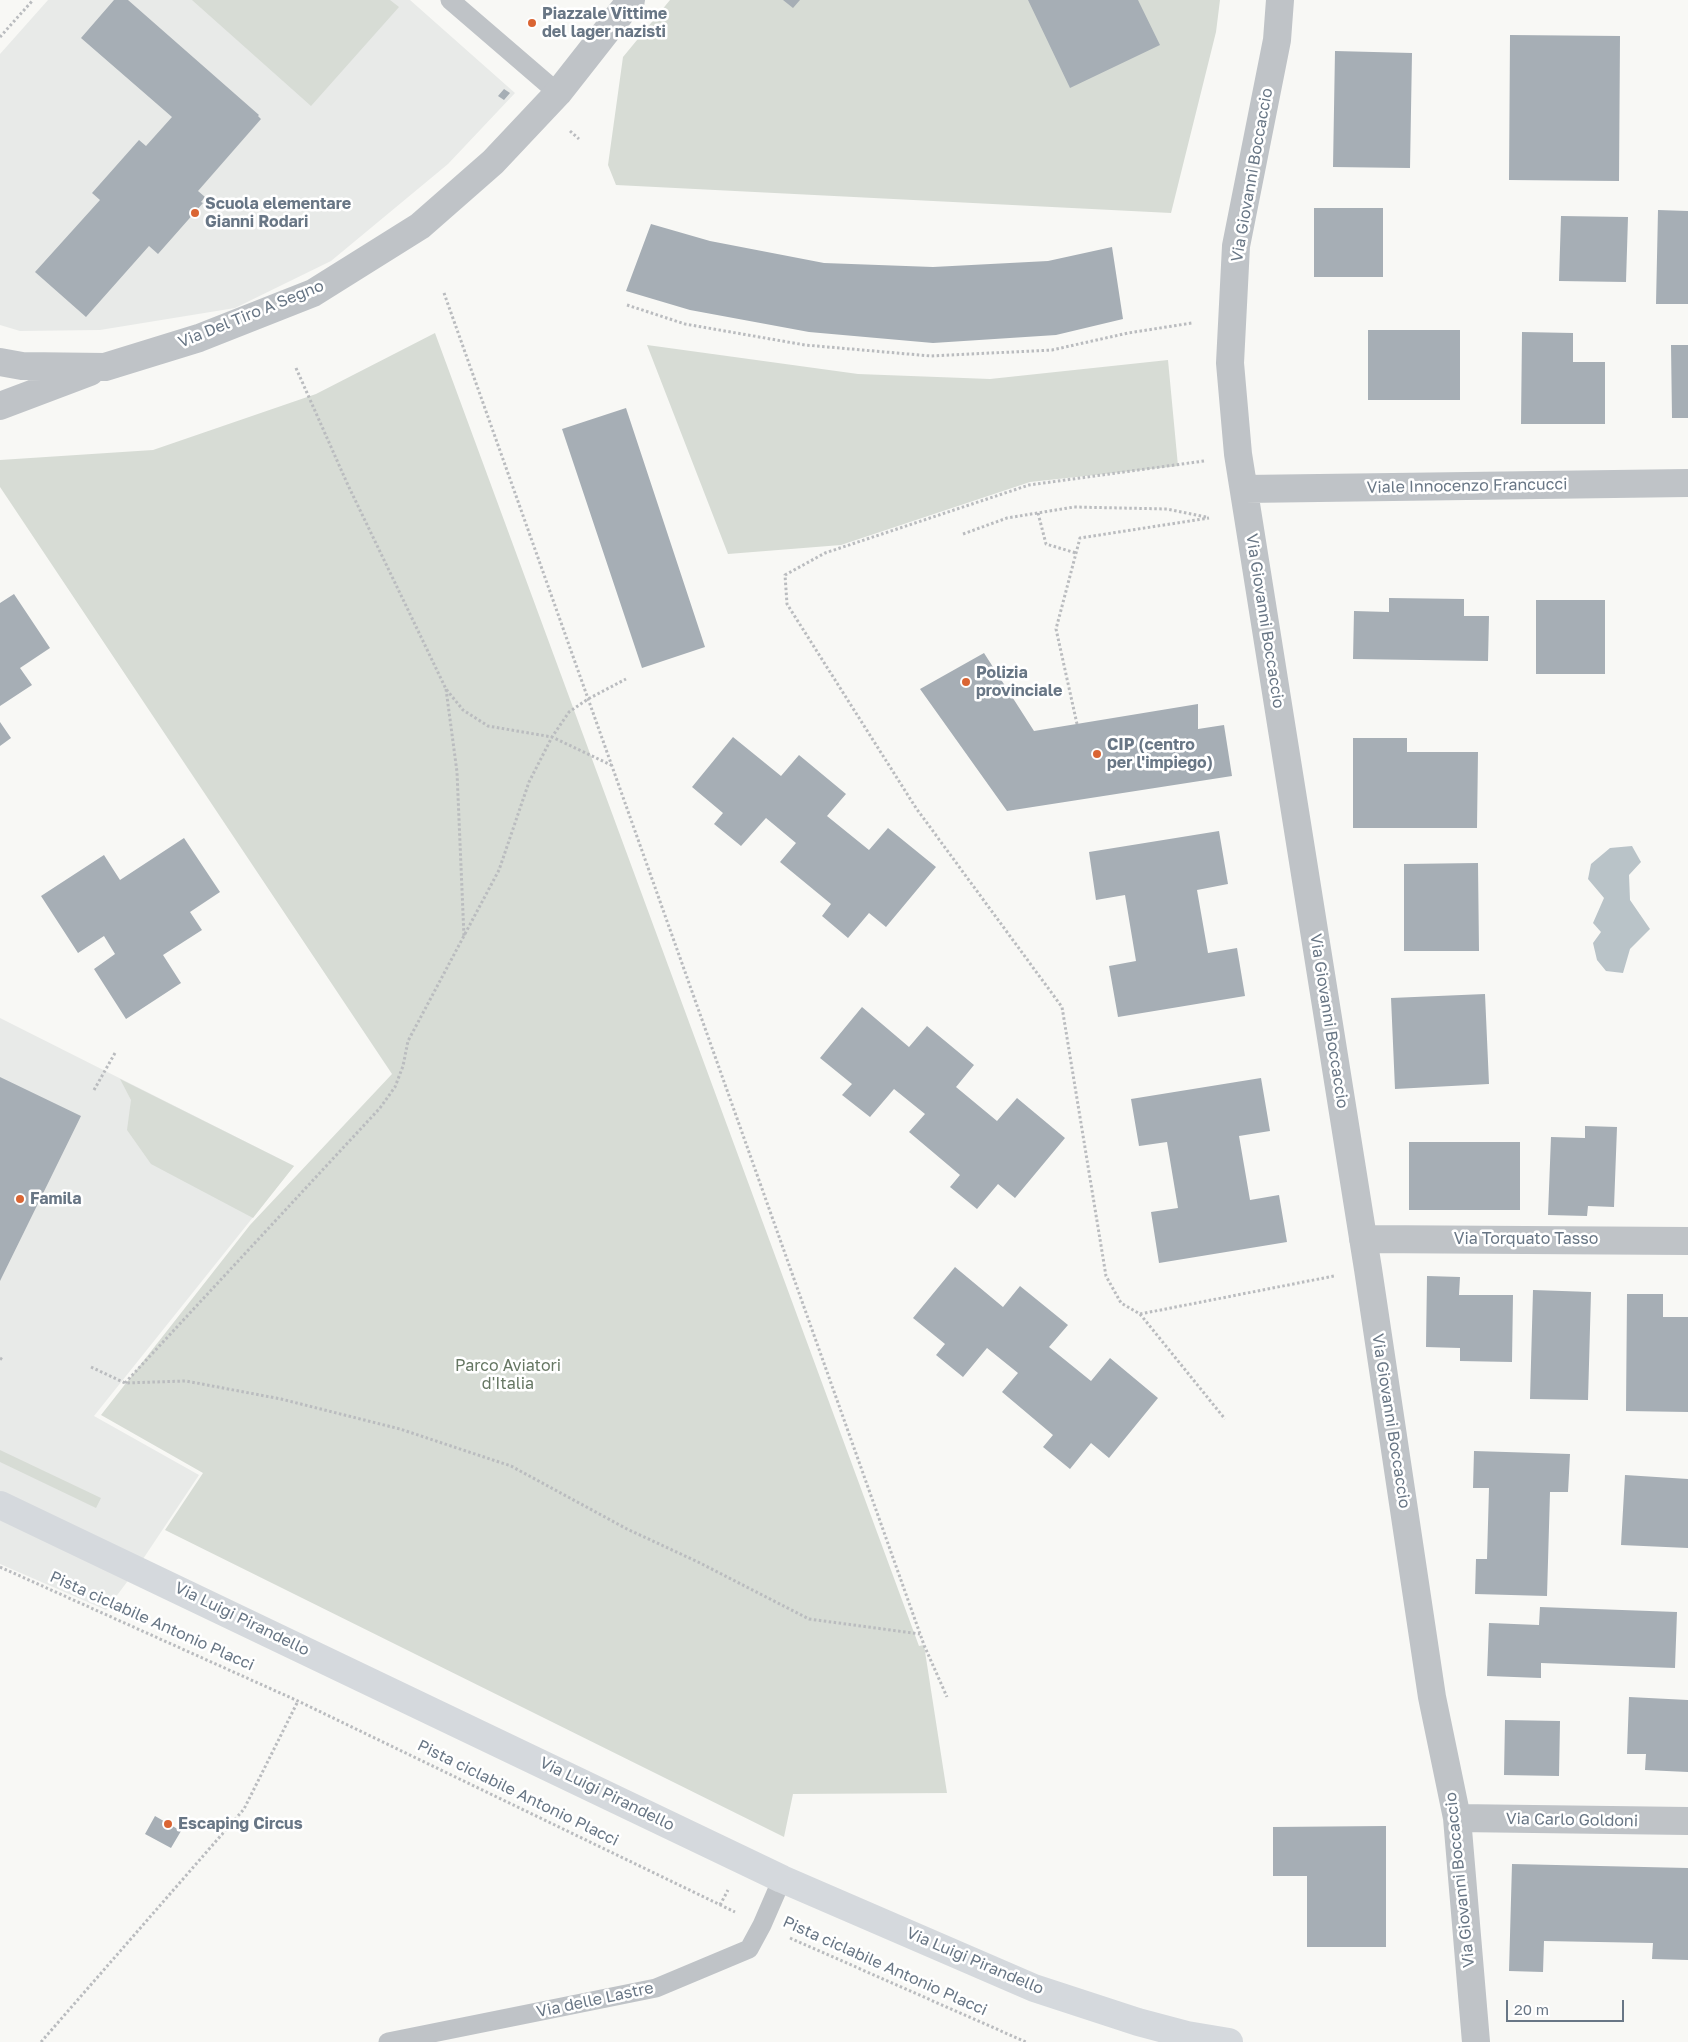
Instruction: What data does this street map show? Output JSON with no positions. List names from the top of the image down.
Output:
{
  "streets": {
    "street": [
      "Via Giovanni Boccaccio",
      "Via Del Tiro A Segno",
      "Viale Innocenzo Francucci",
      "Via Torquato Tasso",
      "Via Luigi Pirandello",
      "Via Carlo Goldoni"
    ],
    "lane": ["Via delle Lastre"],
    "path": ["Pista ciclabile Antonio Placci"]
  },
  "crossings": [
    ["Via Giovanni Boccaccio", "Viale Innocenzo Francucci"],
    ["Via Giovanni Boccaccio", "Via Torquato Tasso"],
    ["Via Giovanni Boccaccio", "Via Carlo Goldoni"],
    ["Via Luigi Pirandello", "Via delle Lastre"],
    ["Pista ciclabile Antonio Placci", "Via delle Lastre"]
  ],
  "parks": ["Parco Aviatori d'Italia"],
  "places": [
    "Piazzale Vittime del lager nazisti",
    "Scuola elementare Gianni Rodari",
    "Polizia provinciale",
    "CIP (centro per l'impiego)",
    "Famila",
    "Escaping Circus"
  ],
  "scale_bar": "20 m"
}
